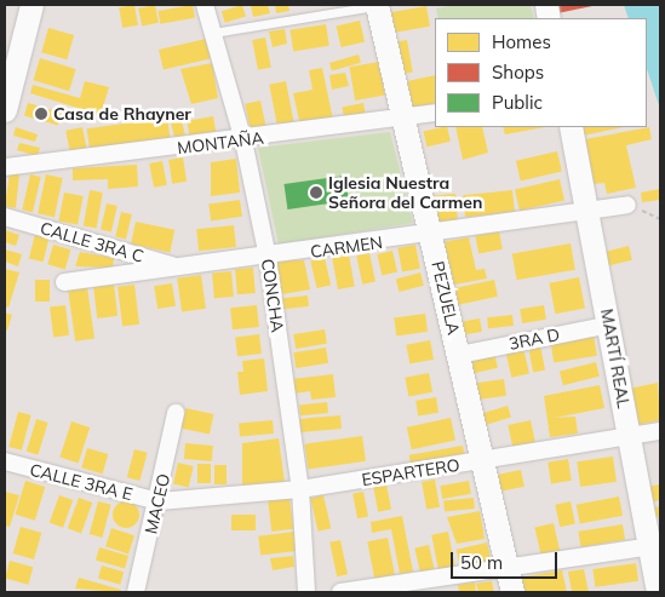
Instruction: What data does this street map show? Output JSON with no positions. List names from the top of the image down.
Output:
{
  "streets": {
    "main road": ["PEZUELA", "MARTÍ REAL"],
    "street": [
      "MONTAÑA",
      "CALLE 3RA C",
      "CARMEN",
      "CONCHA",
      "3RA D",
      "ESPARTERO",
      "CALLE 3RA E",
      "MACEO"
    ]
  },
  "crossings": [
    ["MONTAÑA", "CONCHA"],
    ["MONTAÑA", "PEZUELA"],
    ["CALLE 3RA C", "CARMEN"],
    ["CARMEN", "CONCHA"],
    ["CARMEN", "PEZUELA"],
    ["CARMEN", "MARTÍ REAL"],
    ["CONCHA", "ESPARTERO"],
    ["PEZUELA", "3RA D"],
    ["PEZUELA", "ESPARTERO"],
    ["3RA D", "MARTÍ REAL"],
    ["MARTÍ REAL", "ESPARTERO"],
    ["ESPARTERO", "CALLE 3RA E"],
    ["ESPARTERO", "MACEO"],
    ["CALLE 3RA E", "MACEO"]
  ],
  "places": ["Casa de Rhayner", "Iglesia Nuestra Señora del Carmen"],
  "legend": ["Homes", "Shops", "Public"],
  "scale_bar": "50 m"
}
